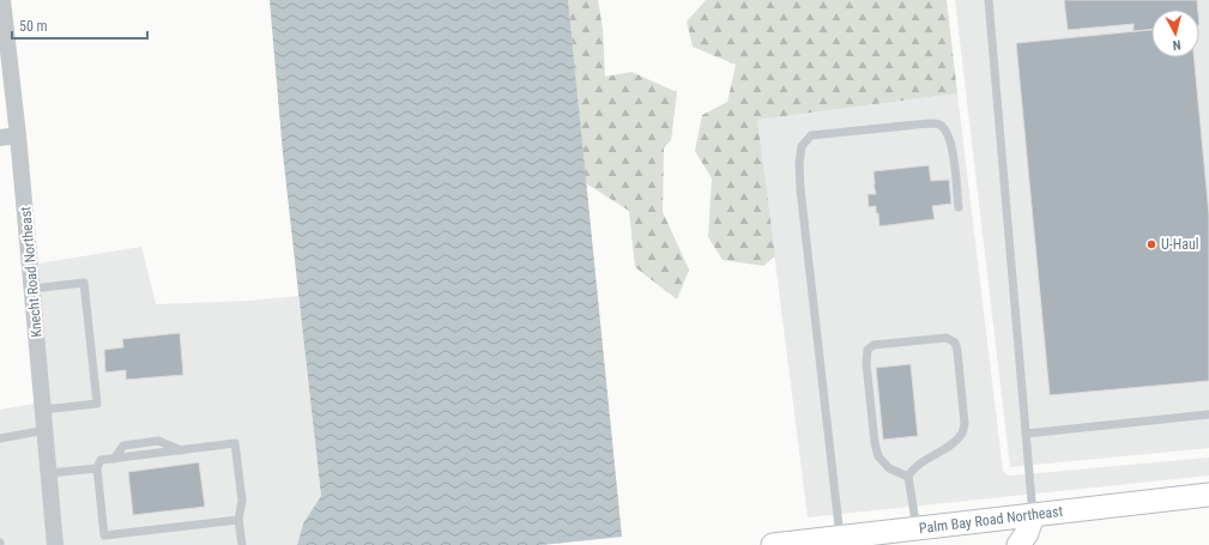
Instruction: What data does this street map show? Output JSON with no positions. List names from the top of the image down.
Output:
{
  "streets": {
    "main road": ["Palm Bay Road Northeast"],
    "street": ["Knecht Road Northeast"]
  },
  "places": ["U-Haul"],
  "scale_bar": "50 m",
  "north": "bottom"
}
